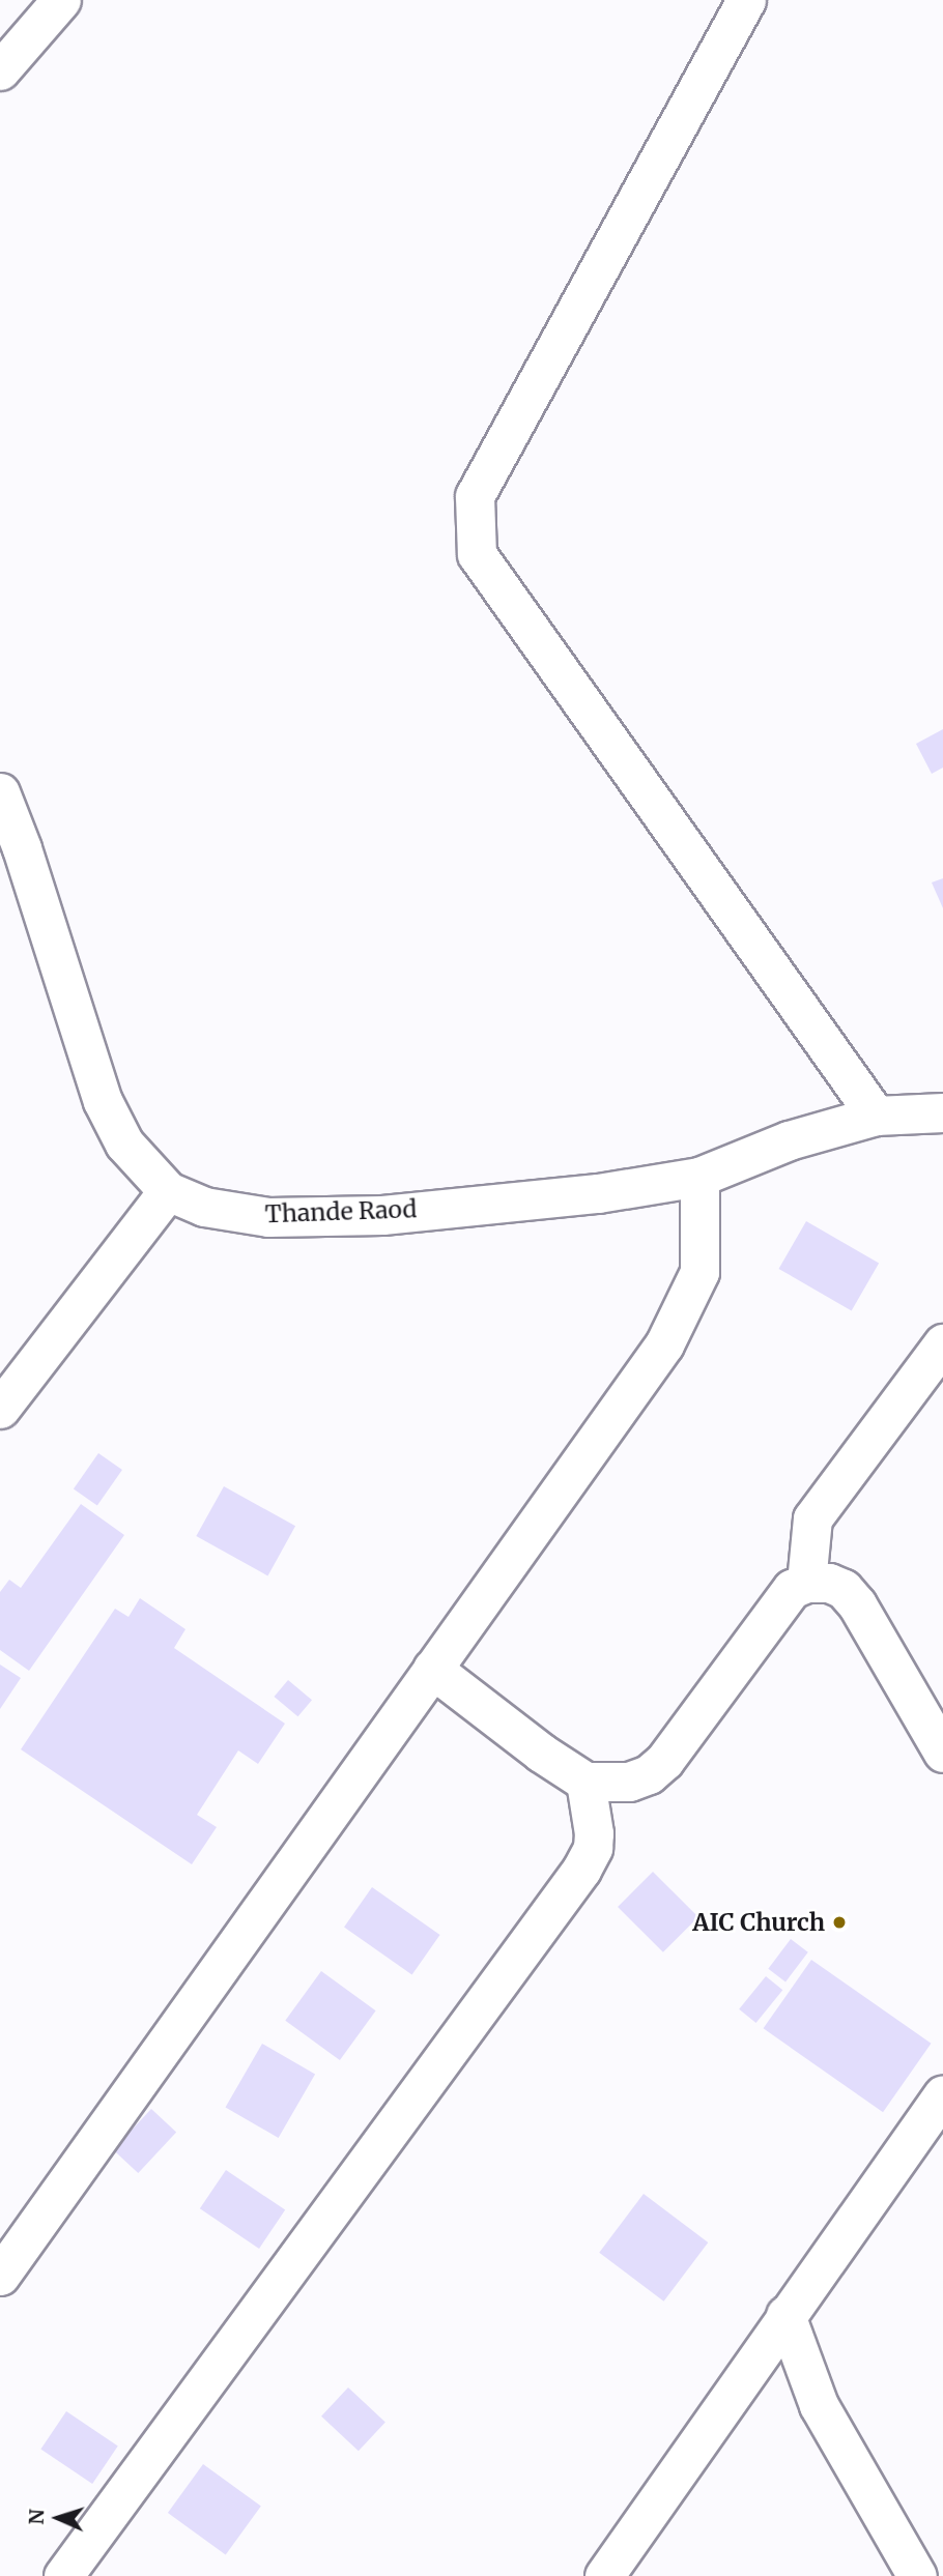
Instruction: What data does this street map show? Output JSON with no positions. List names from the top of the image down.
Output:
{
  "streets": {
    "street": ["Thande Raod"]
  },
  "places": ["AIC Church"],
  "north": "left"
}
